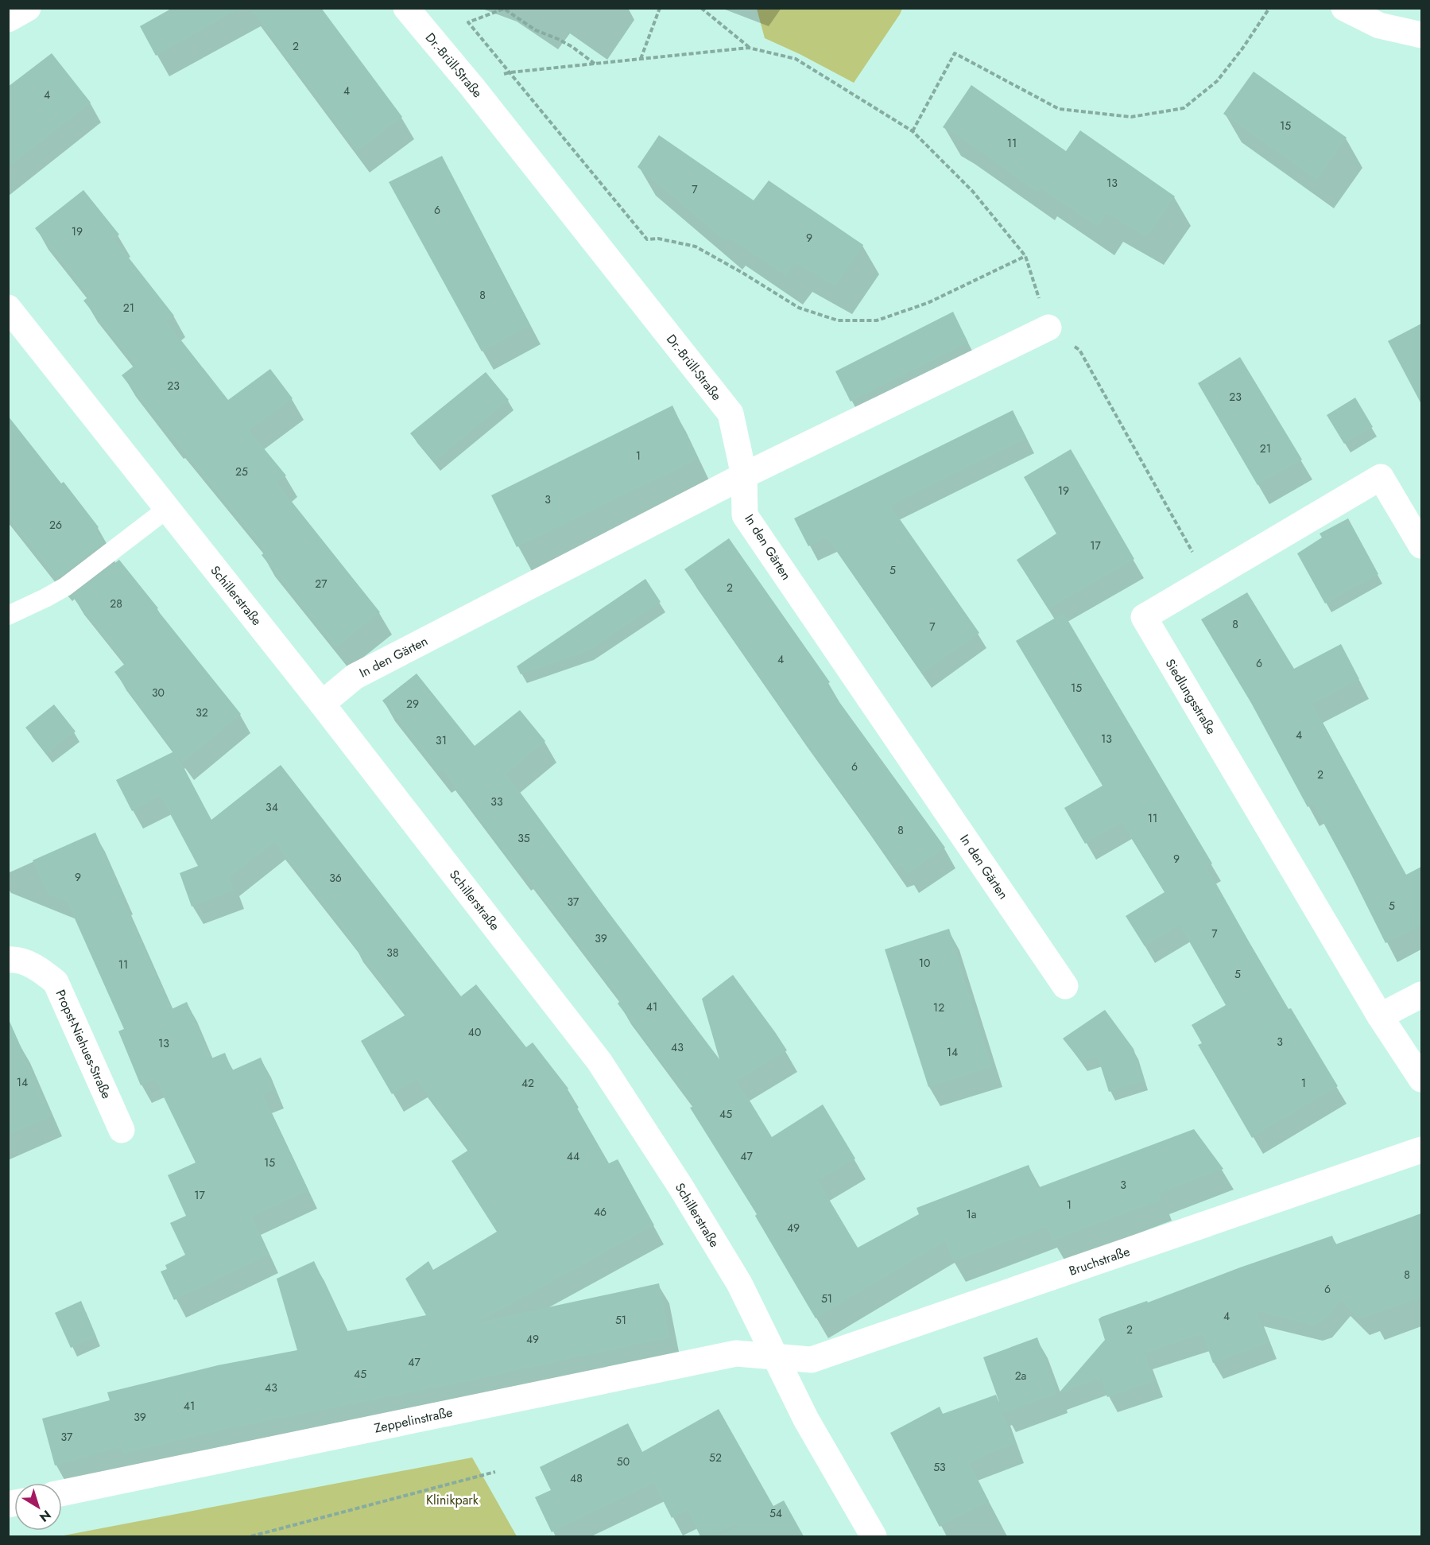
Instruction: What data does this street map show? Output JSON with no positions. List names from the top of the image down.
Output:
{
  "streets": {
    "street": [
      "Dr.-Brüll-Straße",
      "In den Gärten",
      "Schillerstraße",
      "Siedlungsstraße",
      "Propst-Niehues-Straße",
      "Bruchstraße",
      "Zeppelinstraße"
    ]
  },
  "crossings": [
    ["Dr.-Brüll-Straße", "In den Gärten"],
    ["In den Gärten", "Schillerstraße"],
    ["Schillerstraße", "Bruchstraße"],
    ["Schillerstraße", "Zeppelinstraße"],
    ["Bruchstraße", "Zeppelinstraße"]
  ],
  "parks": ["Klinikpark"],
  "house_numbers": [
    "2",
    "4",
    "4",
    "15",
    "11",
    "13",
    "7",
    "6",
    "19",
    "9",
    "8",
    "21",
    "23",
    "23",
    "21",
    "1",
    "25",
    "19",
    "3",
    "26",
    "17",
    "5",
    "27",
    "2",
    "28",
    "8",
    "7",
    "4",
    "6",
    "15",
    "30",
    "29",
    "32",
    "4",
    "13",
    "31",
    "6",
    "2",
    "33",
    "34",
    "11",
    "8",
    "35",
    "9",
    "9",
    "36",
    "37",
    "5",
    "7",
    "39",
    "38",
    "10",
    "11",
    "5",
    "41",
    "12",
    "40",
    "3",
    "13",
    "43",
    "14",
    "14",
    "42",
    "1",
    "45",
    "44",
    "47",
    "15",
    "3",
    "17",
    "1",
    "46",
    "1a",
    "49",
    "8",
    "6",
    "51",
    "4",
    "51",
    "2",
    "49",
    "47",
    "45",
    "2a",
    "43",
    "41",
    "39",
    "37",
    "52",
    "50",
    "53",
    "48",
    "54"
  ],
  "north": "bottom right"
}
